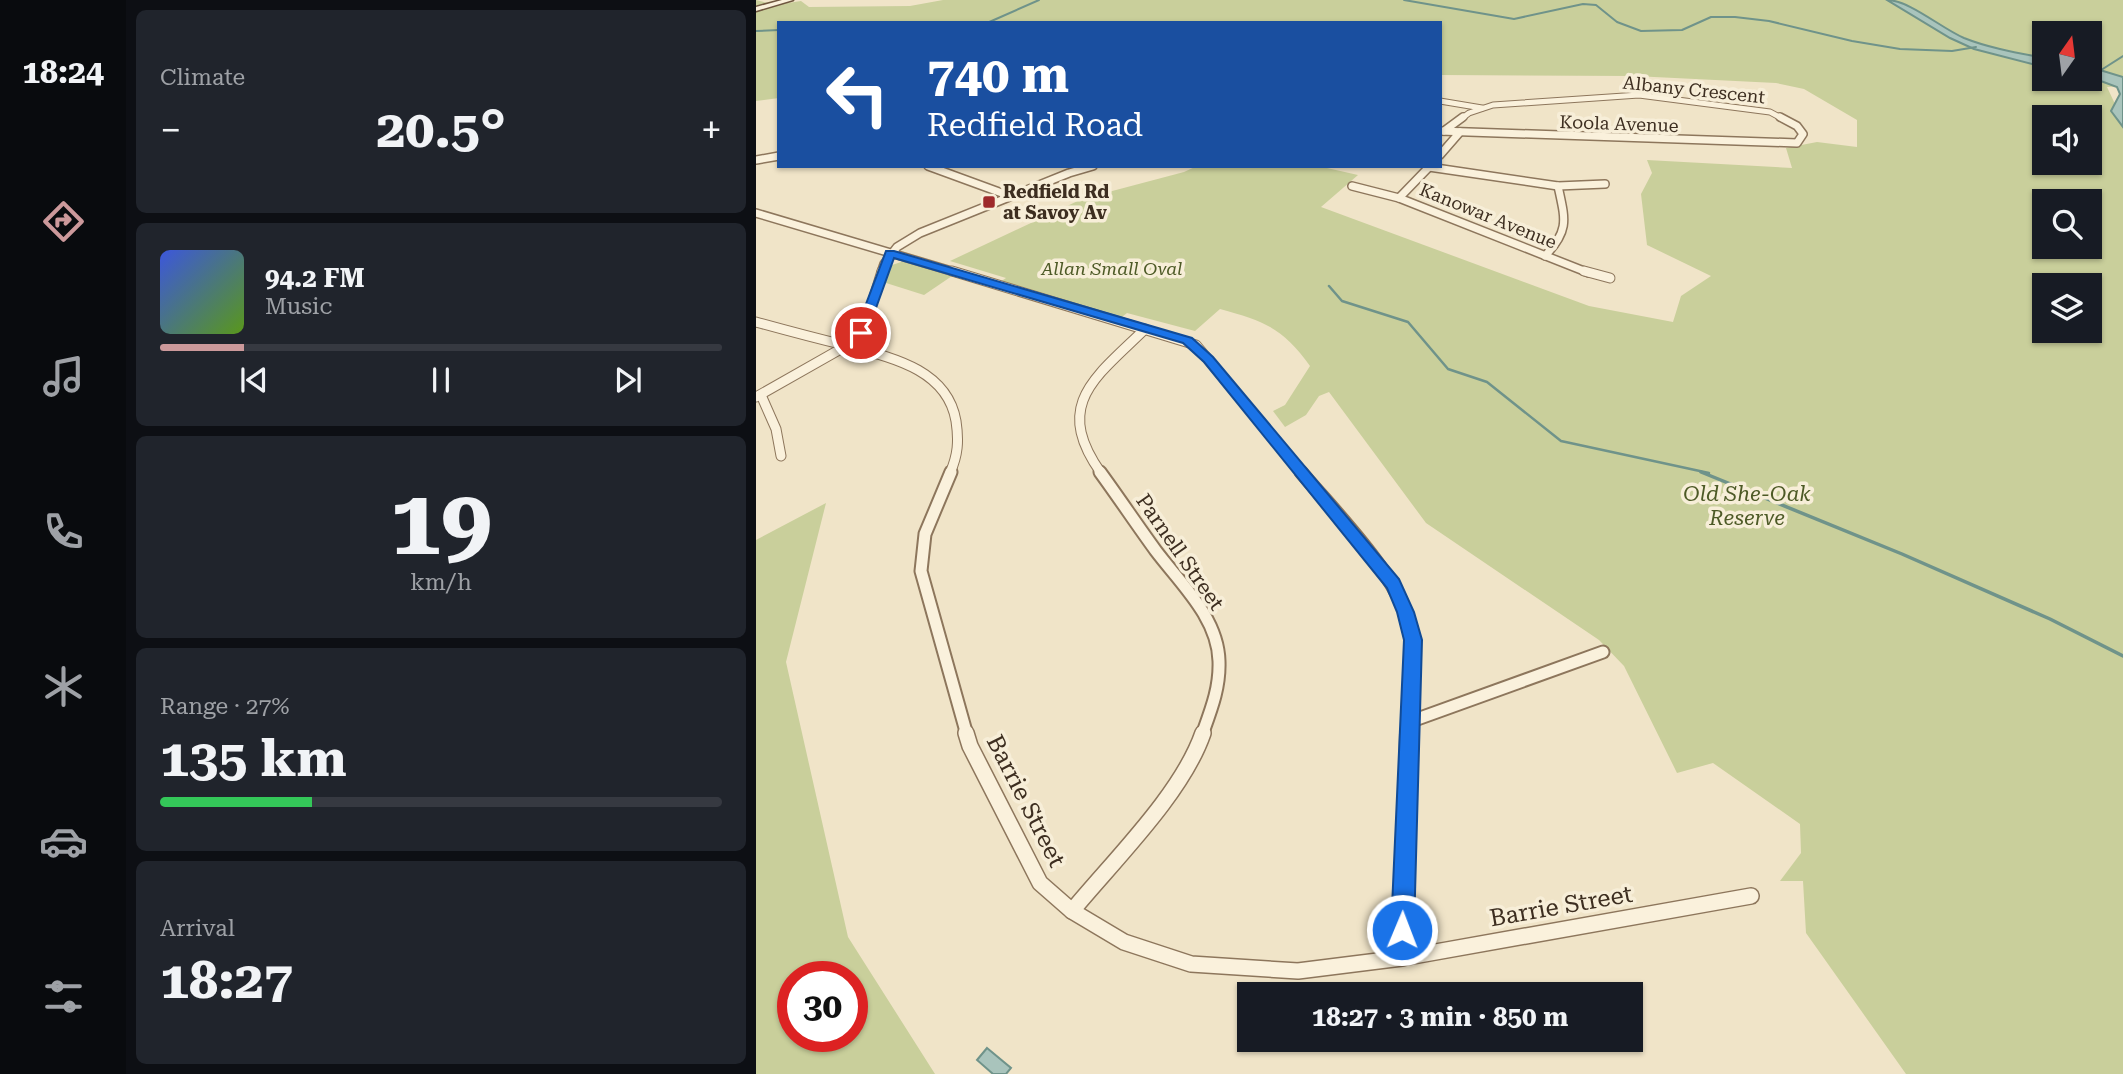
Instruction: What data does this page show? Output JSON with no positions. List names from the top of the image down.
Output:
{
  "streets": {
    "street": [
      "Albany Crescent",
      "Koola Avenue",
      "Kanowar Avenue",
      "Parnell Street",
      "Barrie Street"
    ]
  },
  "crossings": [
    ["Albany Crescent", "Koola Avenue"],
    ["Parnell Street", "Barrie Street"]
  ],
  "parks": ["Allan Small Oval", "Old She-Oak Reserve"],
  "places": {
    "transit": ["Redfield Rd at Savoy Av"]
  },
  "north": "top",
  "page": {
    "tabs": "18:24",
    "tile": [
      "Climate",
      ["19", "km/h"],
      ["Range · 27%", "135 km"],
      ["Arrival", "18:27"]
    ],
    "turn": ["740 m", "Redfield Road"],
    "heat": ["−", "20.5°", "+"],
    "song": ["94.2 FM", "Music"],
    "limit": "30",
    "trip": "18:27 · 3 min · 850 m"
  }
}
